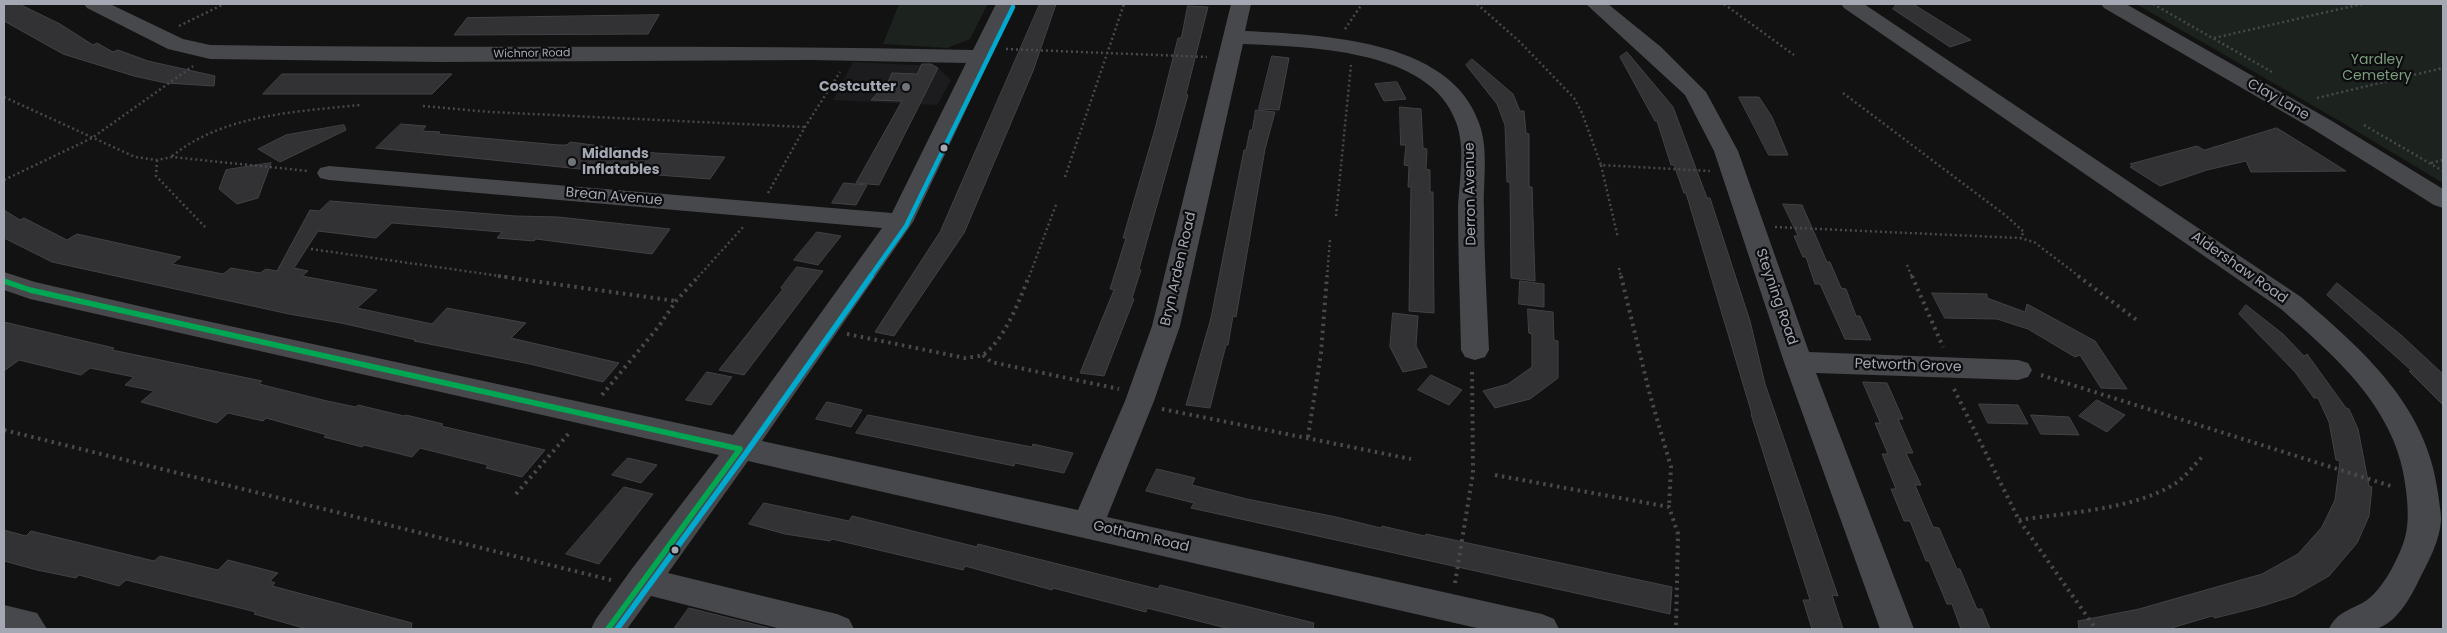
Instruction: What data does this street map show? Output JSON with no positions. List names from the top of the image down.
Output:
{
  "streets": {
    "street": [
      "Wichnor Road",
      "Clay Lane",
      "Derron Avenue",
      "Brean Avenue",
      "Aldershaw Road",
      "Bryn Arden Road",
      "Steyning Road",
      "Petworth Grove",
      "Gotham Road"
    ]
  },
  "crossings": [
    ["Derron Avenue", "Bryn Arden Road"],
    ["Bryn Arden Road", "Gotham Road"],
    ["Steyning Road", "Petworth Grove"]
  ],
  "parks": ["Yardley Cemetery"],
  "places": ["Costcutter", "Midlands Inflatables"]
}
